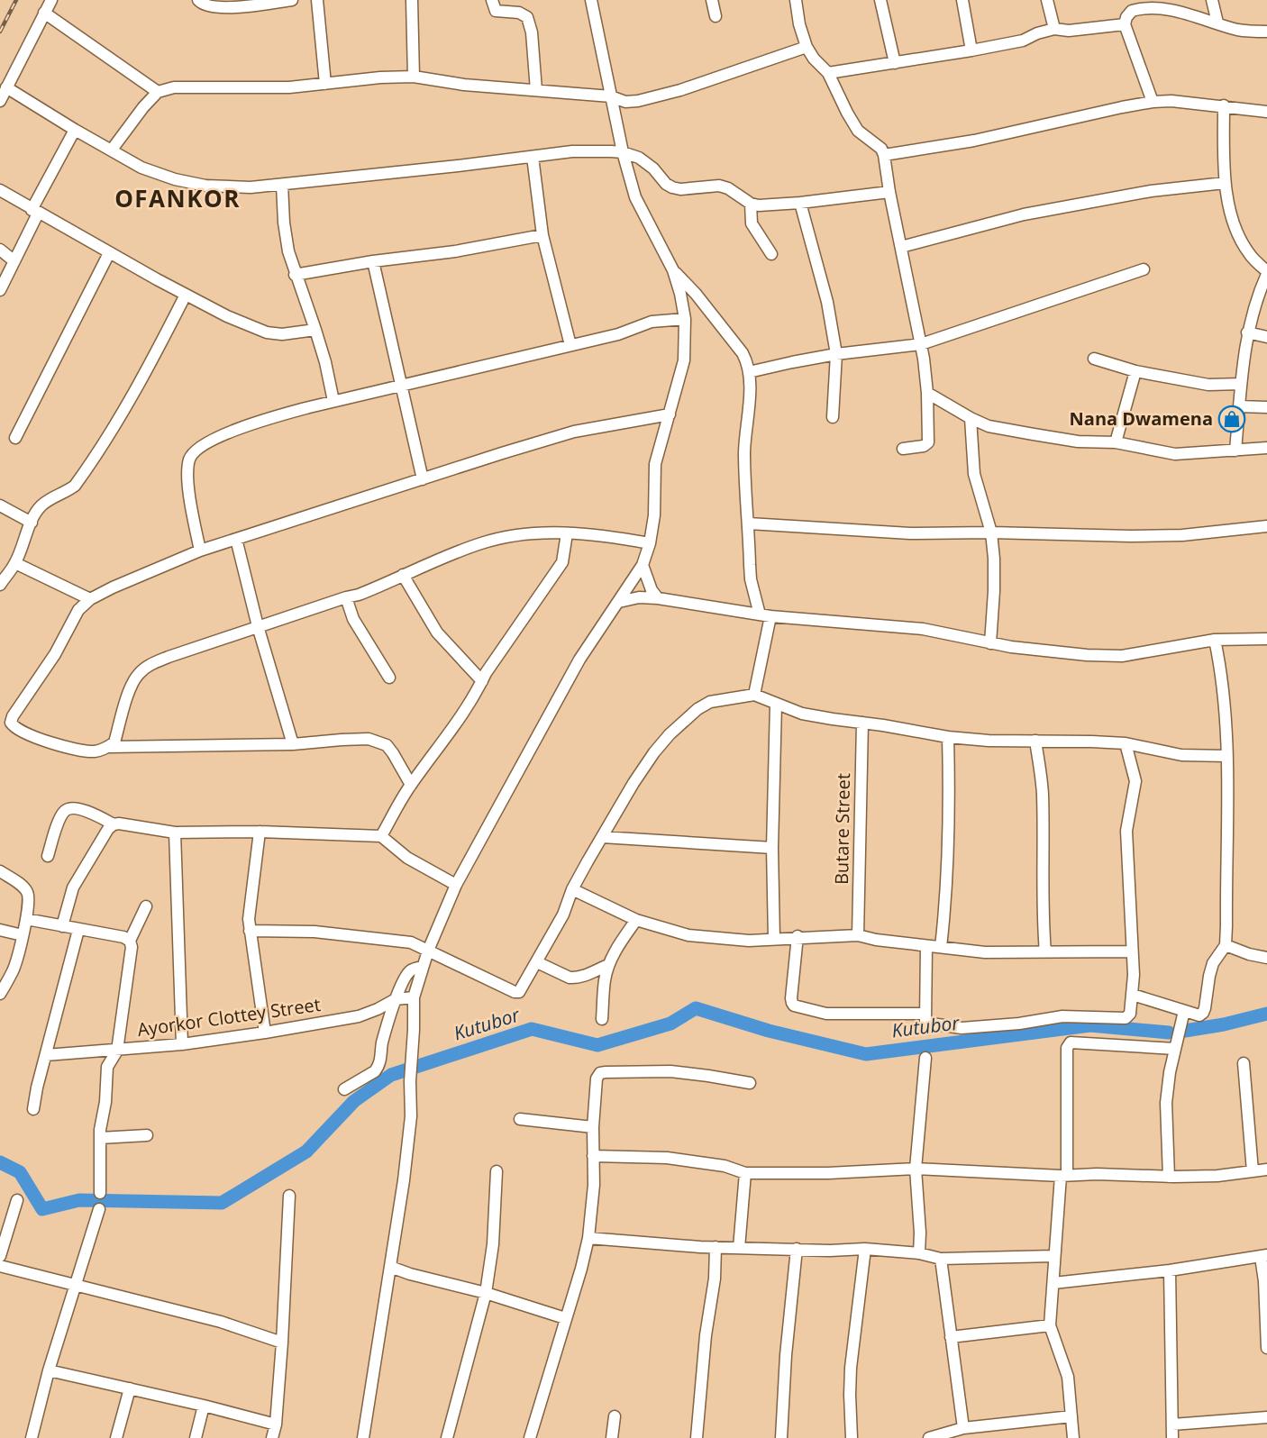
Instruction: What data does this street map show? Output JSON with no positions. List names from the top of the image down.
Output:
{
  "streets": {
    "street": ["Butare Street", "Ayorkor Clottey Street"]
  },
  "districts": ["OFANKOR"],
  "water": ["Kutubor"],
  "places": {
    "shop": ["Nana Dwamena"]
  }
}
